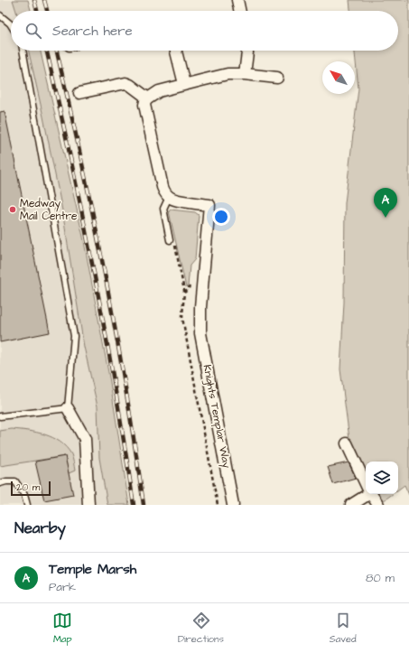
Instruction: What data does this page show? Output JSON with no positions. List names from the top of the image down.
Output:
{
  "streets": {
    "street": ["Knights Templar Way"]
  },
  "places": ["Medway Mail Centre"],
  "scale_bar": "20 m",
  "north": "top left",
  "page": {
    "search": "Search here",
    "pins": "A",
    "scale": "20 m",
    "heading": "Nearby",
    "list": [
      {
        "mark": "A",
        "name": "Temple Marsh",
        "note": "Park",
        "value": "80 m"
      }
    ],
    "nav": ["Map", "Directions", "Saved"]
  }
}
